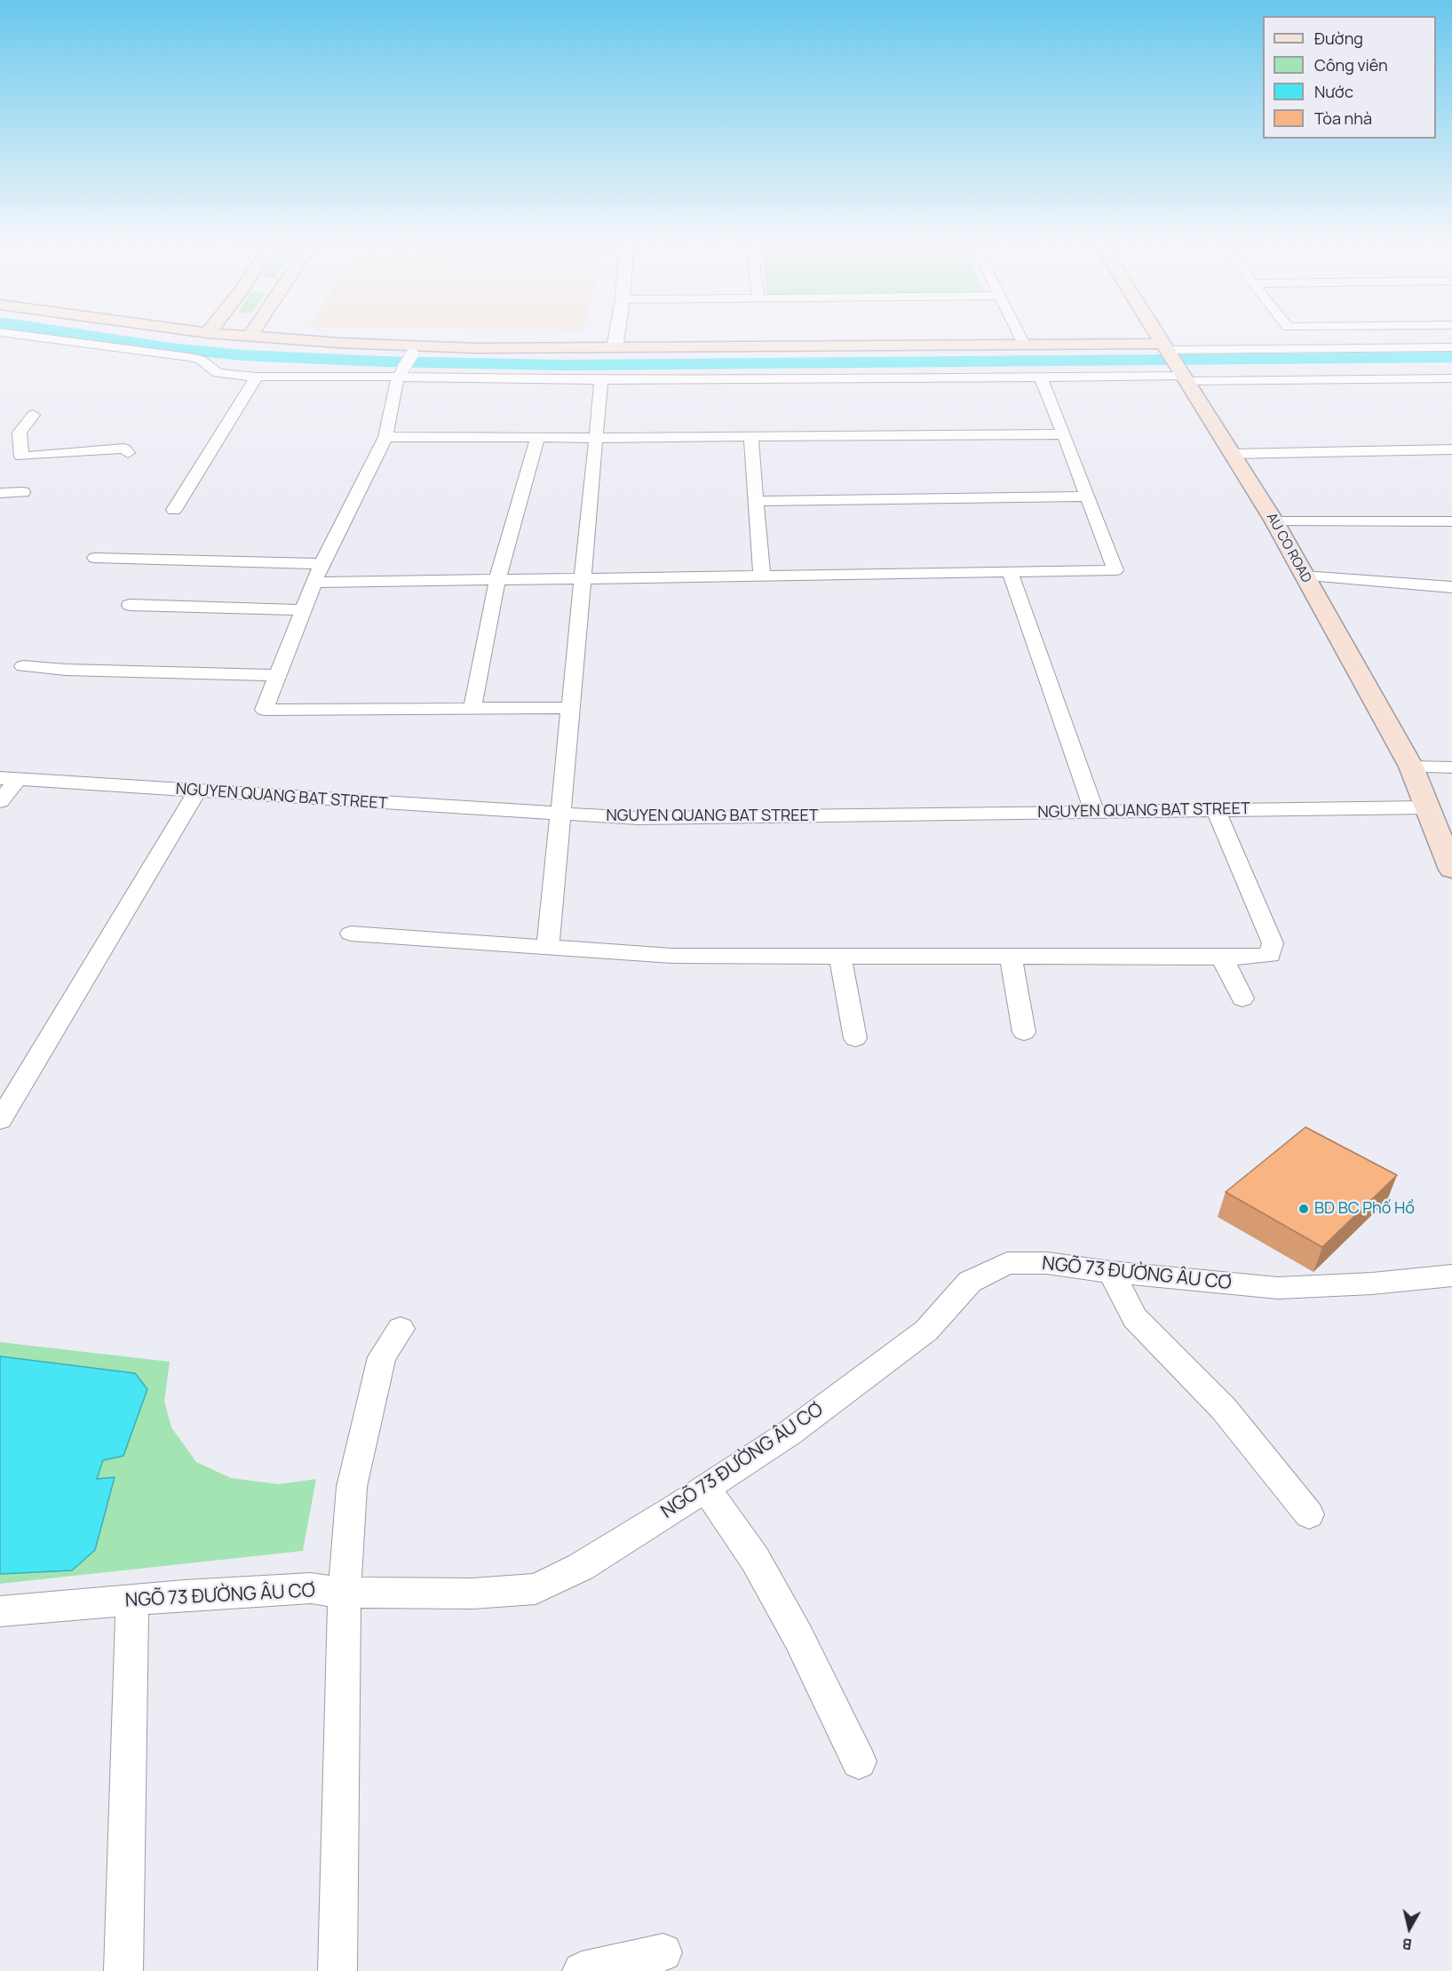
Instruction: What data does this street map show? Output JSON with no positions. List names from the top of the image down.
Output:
{
  "streets": {
    "main road": ["AU CO ROAD"],
    "street": ["NGUYEN QUANG BAT STREET", "NGÕ 73 ĐƯỜNG ÂU CƠ"]
  },
  "crossings": [
    ["AU CO ROAD", "NGUYEN QUANG BAT STREET"]
  ],
  "places": ["BD BC Phố Hồ"],
  "legend": [
    "Đường",
    "Công viên",
    "Nước",
    "Tòa nhà"
  ],
  "north": "bottom"
}
